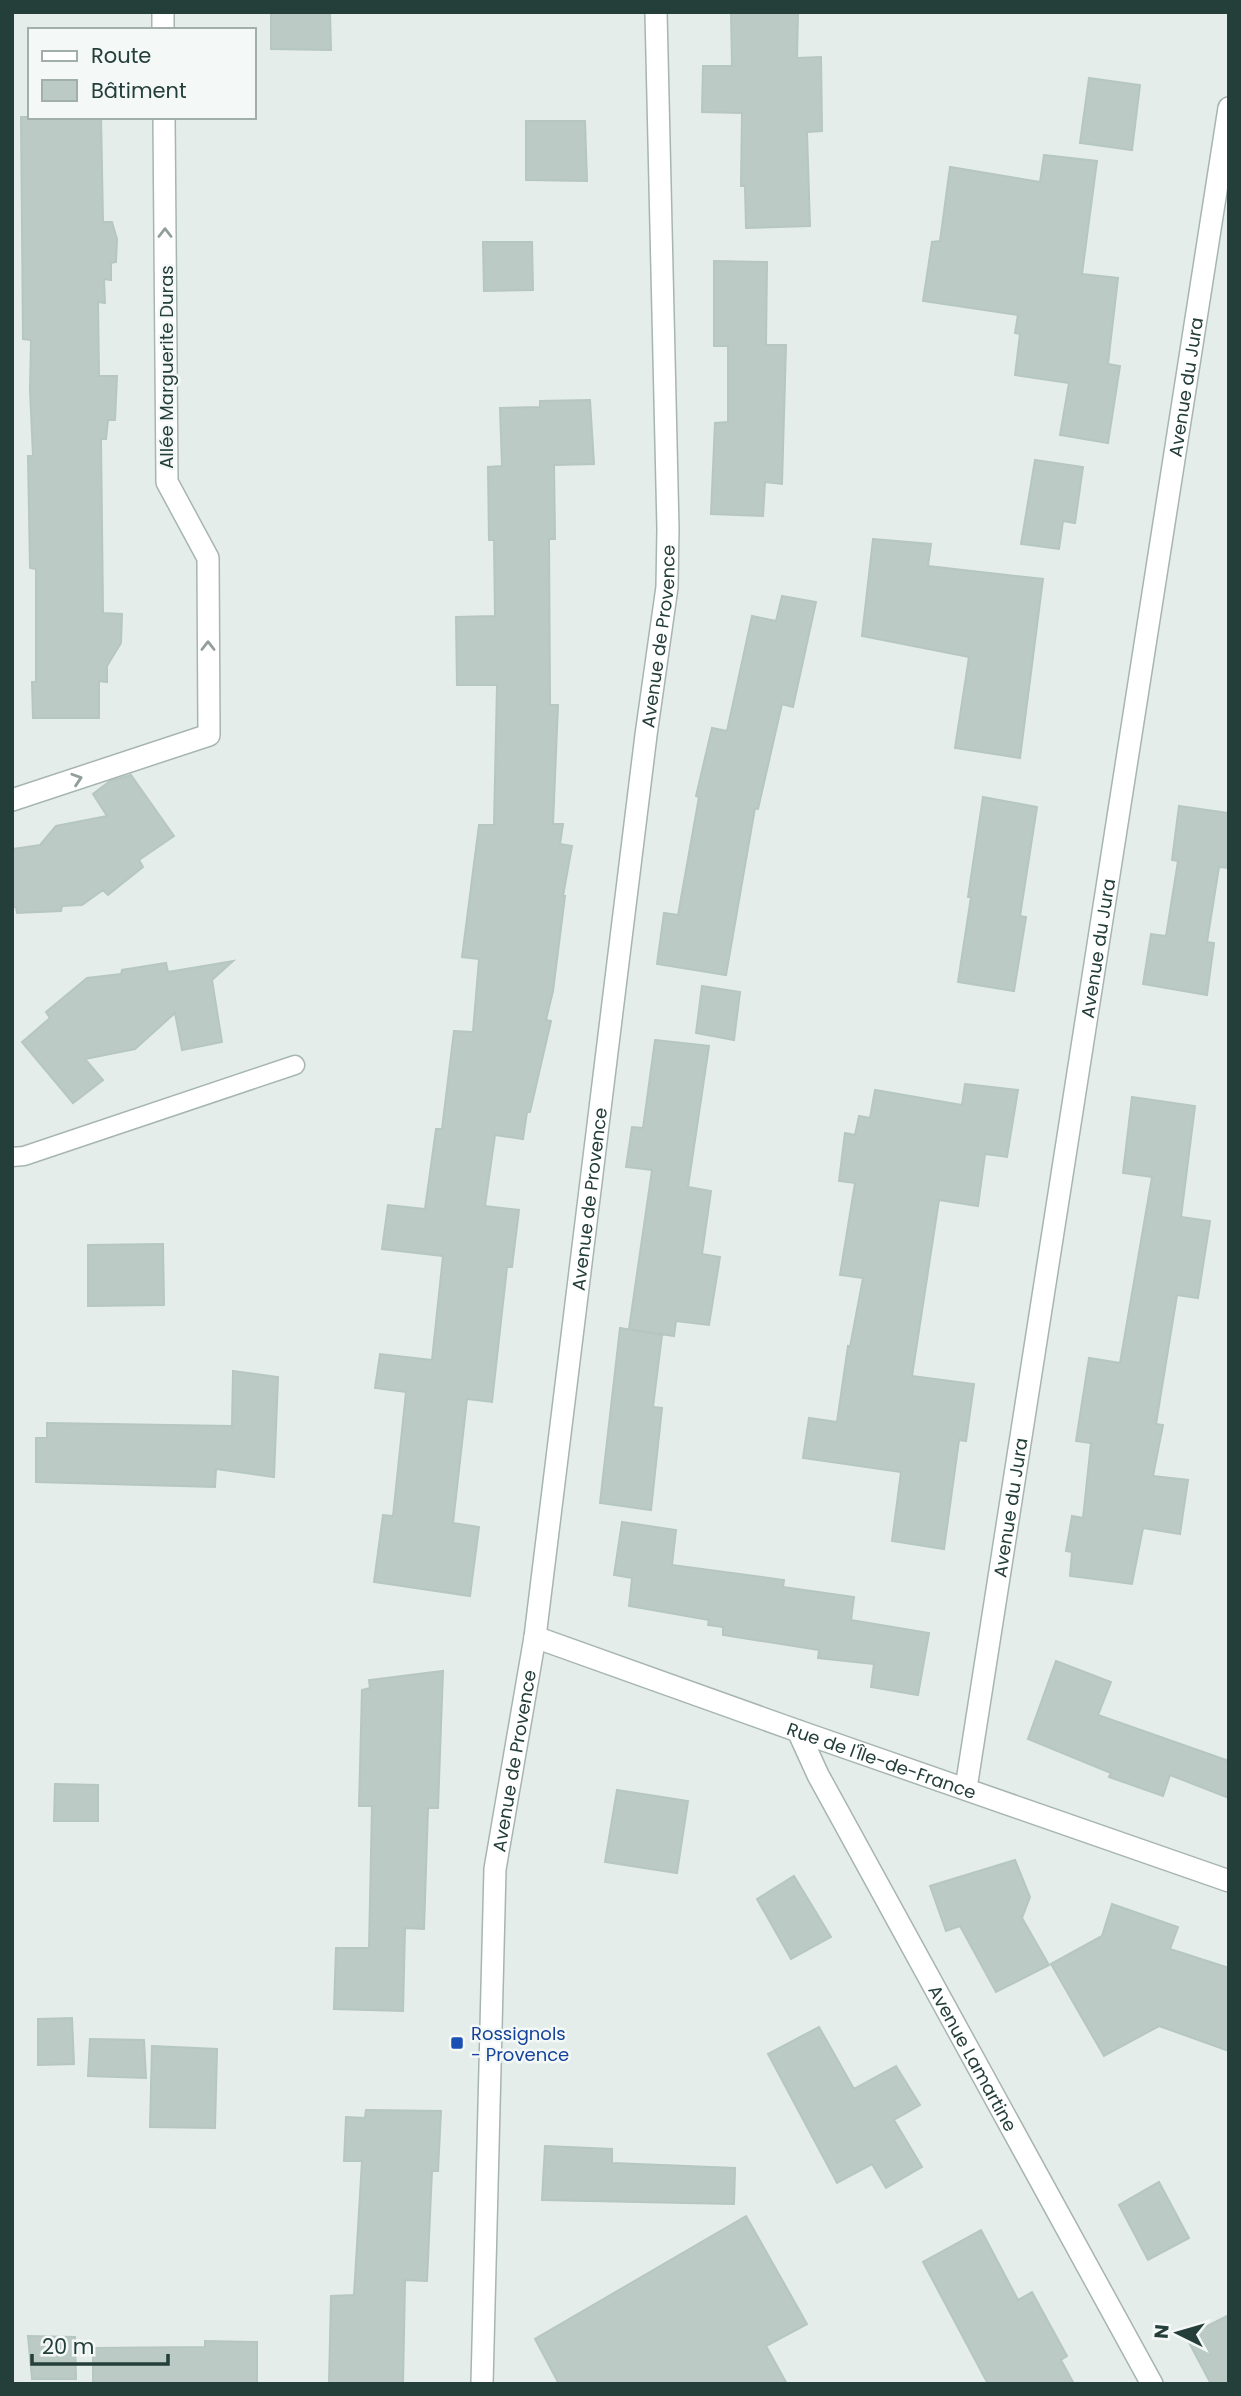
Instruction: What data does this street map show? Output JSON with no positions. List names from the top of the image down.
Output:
{
  "streets": {
    "street": [
      "Allée Marguerite Duras",
      "Avenue du Jura",
      "Avenue de Provence",
      "Rue de l'Île-de-France",
      "Avenue Lamartine"
    ]
  },
  "crossings": [
    ["Avenue du Jura", "Rue de l'Île-de-France"],
    ["Avenue de Provence", "Rue de l'Île-de-France"],
    ["Rue de l'Île-de-France", "Avenue Lamartine"]
  ],
  "one_way": ["Allée Marguerite Duras"],
  "places": {
    "transit": ["Rossignols - Provence"]
  },
  "legend": ["Route", "Bâtiment"],
  "scale_bar": "20 m",
  "north": "left"
}
